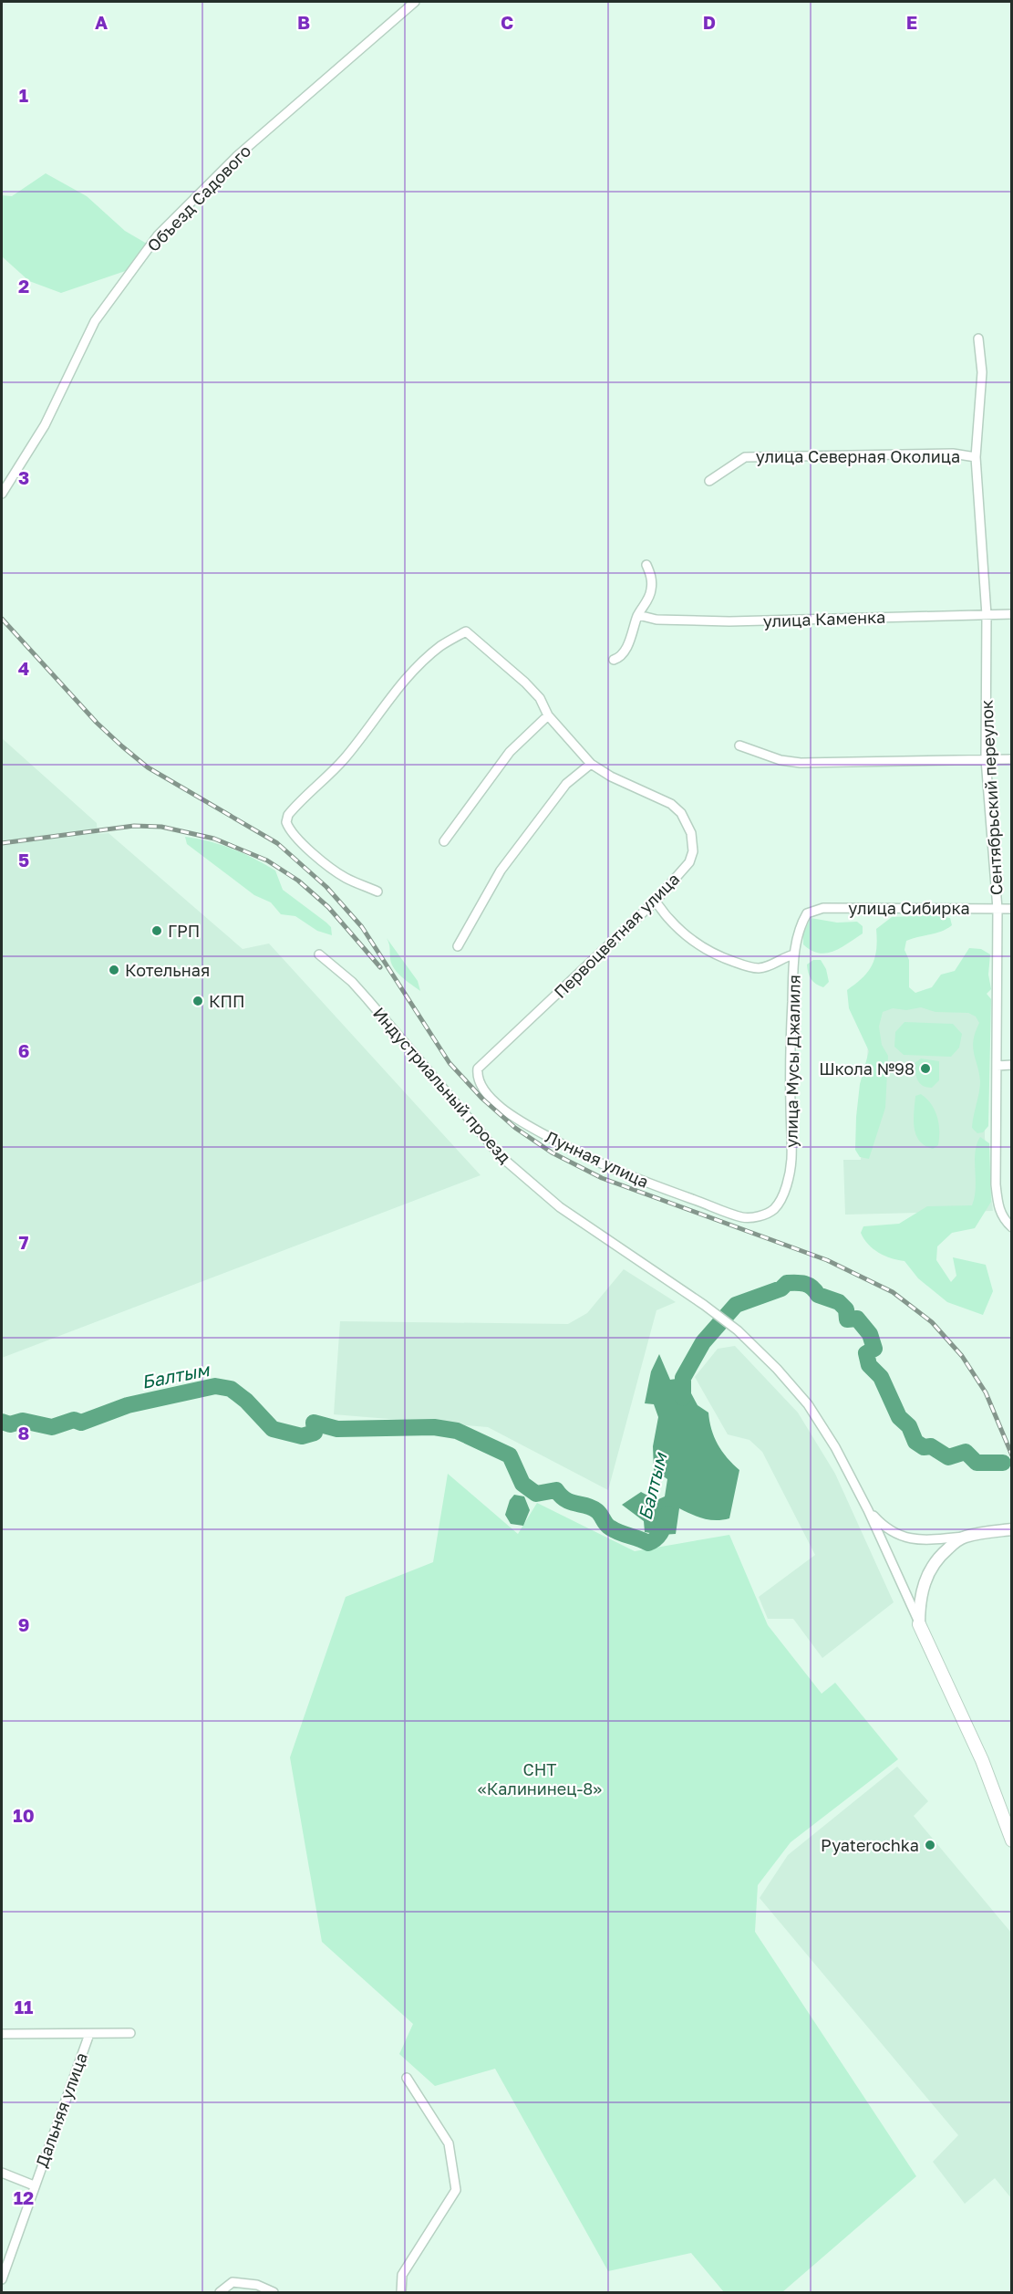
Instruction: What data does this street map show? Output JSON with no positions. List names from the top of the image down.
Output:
{
  "streets": {
    "street": [
      "Объезд Садового",
      "улица Северная Околица",
      "улица Каменка",
      "Сентябрьский переулок",
      "улица Сибирка",
      "Первоцветная улица",
      "улица Мусы Джалиля",
      "Индустриальный проезд",
      "Лунная улица",
      "Дальняя улица"
    ]
  },
  "crossings": [
    ["улица Северная Околица", "Сентябрьский переулок"],
    ["улица Каменка", "Сентябрьский переулок"],
    ["Сентябрьский переулок", "улица Сибирка"],
    ["улица Сибирка", "улица Мусы Джалиля"],
    ["Первоцветная улица", "Лунная улица"],
    ["улица Мусы Джалиля", "Лунная улица"]
  ],
  "water": ["Балтым"],
  "parks": ["СНТ «Калининец-8»"],
  "places": [
    "ГРП",
    "Котельная",
    "КПП",
    "Школа №98",
    "Pyaterochka"
  ],
  "grid": {
    "columns": [
      "A",
      "B",
      "C",
      "D",
      "E"
    ],
    "rows": [
      "1",
      "2",
      "3",
      "4",
      "5",
      "6",
      "7",
      "8",
      "9",
      "10",
      "11",
      "12"
    ]
  }
}
